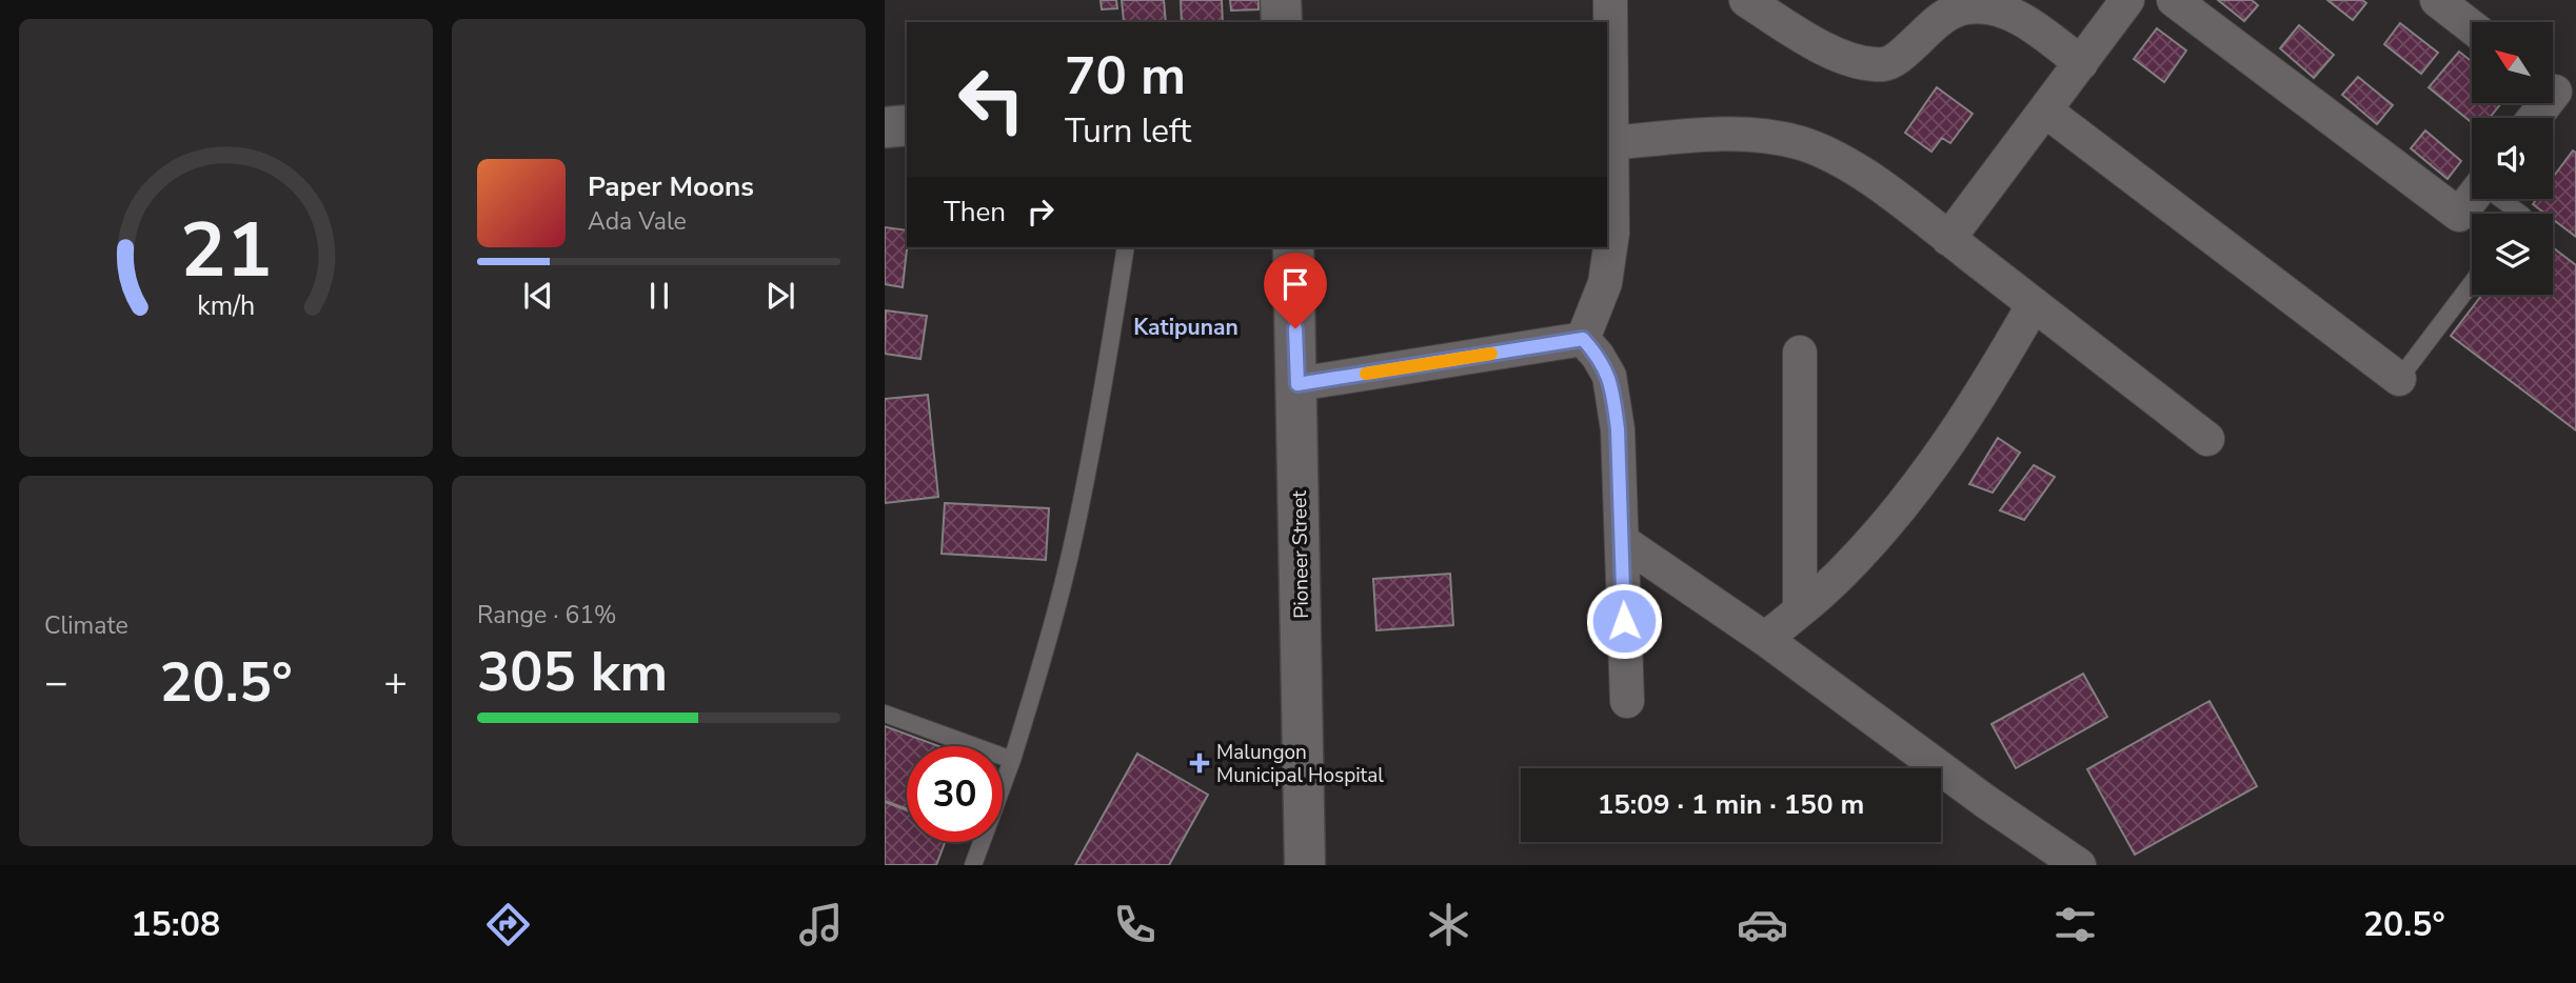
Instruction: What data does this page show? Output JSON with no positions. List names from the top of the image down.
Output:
{
  "streets": {
    "street": ["Pioneer Street"]
  },
  "districts": ["Katipunan"],
  "places": {
    "health": ["Malungon Municipal Hospital"]
  },
  "north": "top left",
  "page": {
    "turn": ["70 m", "Turn left"],
    "song": ["Paper Moons", "Ada Vale"],
    "then": "Then",
    "tile": [
      "Climate",
      ["Range · 61%", "305 km"]
    ],
    "heat": ["−", "20.5°", "+"],
    "limit": "30",
    "trip": "15:09 · 1 min · 150 m",
    "tabs": ["15:08", "20.5°"],
    "gauge": ["21", "km/h"]
  }
}
